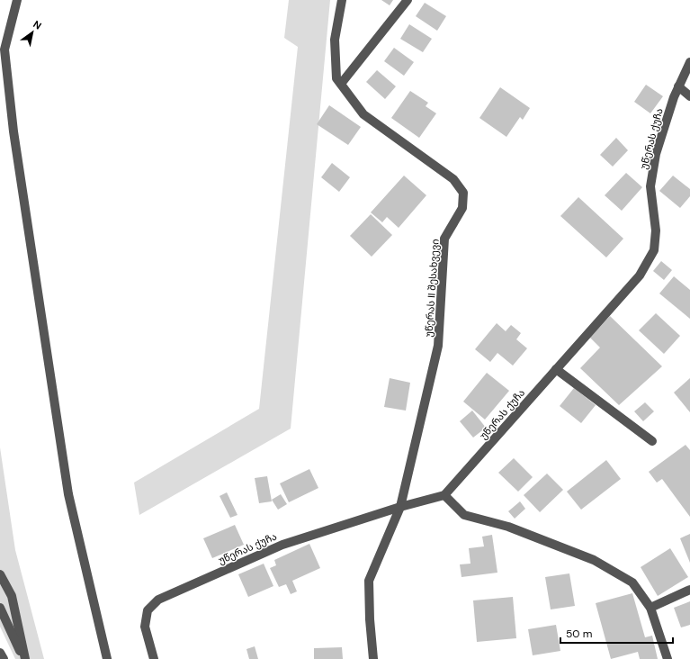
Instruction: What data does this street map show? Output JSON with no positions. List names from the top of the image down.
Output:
{
  "streets": {
    "street": ["უწერას ქუჩა", "უწერას II შესახვევი"]
  },
  "crossings": [
    ["უწერას ქუჩა", "უწერას II შესახვევი"]
  ],
  "scale_bar": "50 m",
  "north": "top right"
}
